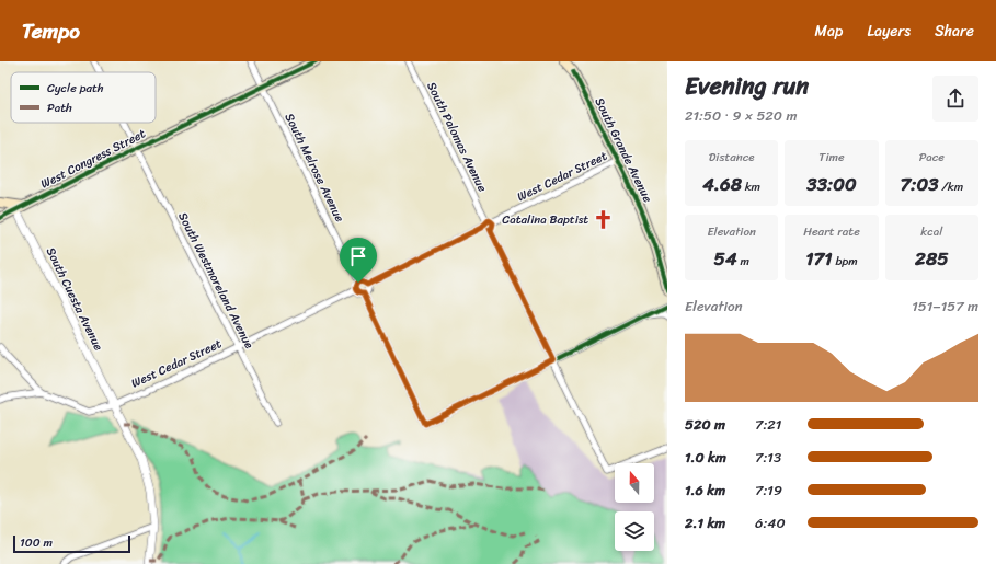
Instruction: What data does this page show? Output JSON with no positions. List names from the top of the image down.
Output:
{
  "streets": {
    "main road": ["South Grande Avenue", "West Congress Street"],
    "street": [
      "South Palomas Avenue",
      "South Melrose Avenue",
      "West Cedar Street",
      "South Westmoreland Avenue",
      "South Cuesta Avenue"
    ]
  },
  "crossings": [
    ["South Palomas Avenue", "West Cedar Street"],
    ["South Grande Avenue", "West Cedar Street"],
    ["West Congress Street", "South Melrose Avenue"],
    ["West Congress Street", "South Westmoreland Avenue"],
    ["West Congress Street", "South Cuesta Avenue"],
    ["South Melrose Avenue", "West Cedar Street"],
    ["West Cedar Street", "South Westmoreland Avenue"],
    ["West Cedar Street", "South Cuesta Avenue"]
  ],
  "places": {
    "church": ["Catalina Baptist"]
  },
  "legend": ["Cycle path", "Path"],
  "scale_bar": "100 m",
  "north": "top",
  "page": {
    "header": "Tempo",
    "nav": ["Map", "Layers", "Share"],
    "heading": ["Evening run", "21:50 · 9 × 520 m"],
    "stats": [
      ["Distance", "4.68 km"],
      ["Time", "33:00"],
      ["Pace", "7:03 /km"],
      ["Elevation", "54 m"],
      ["Heart rate", "171 bpm"],
      ["kcal", "285"]
    ],
    "chart": ["Elevation", "151–157 m"],
    "list": [
      {
        "name": "520 m",
        "note": "7:21"
      },
      {
        "name": "1.0 km",
        "note": "7:13"
      },
      {
        "name": "1.6 km",
        "note": "7:19"
      },
      {
        "name": "2.1 km",
        "note": "6:40"
      }
    ],
    "scale": "100 m"
  }
}
